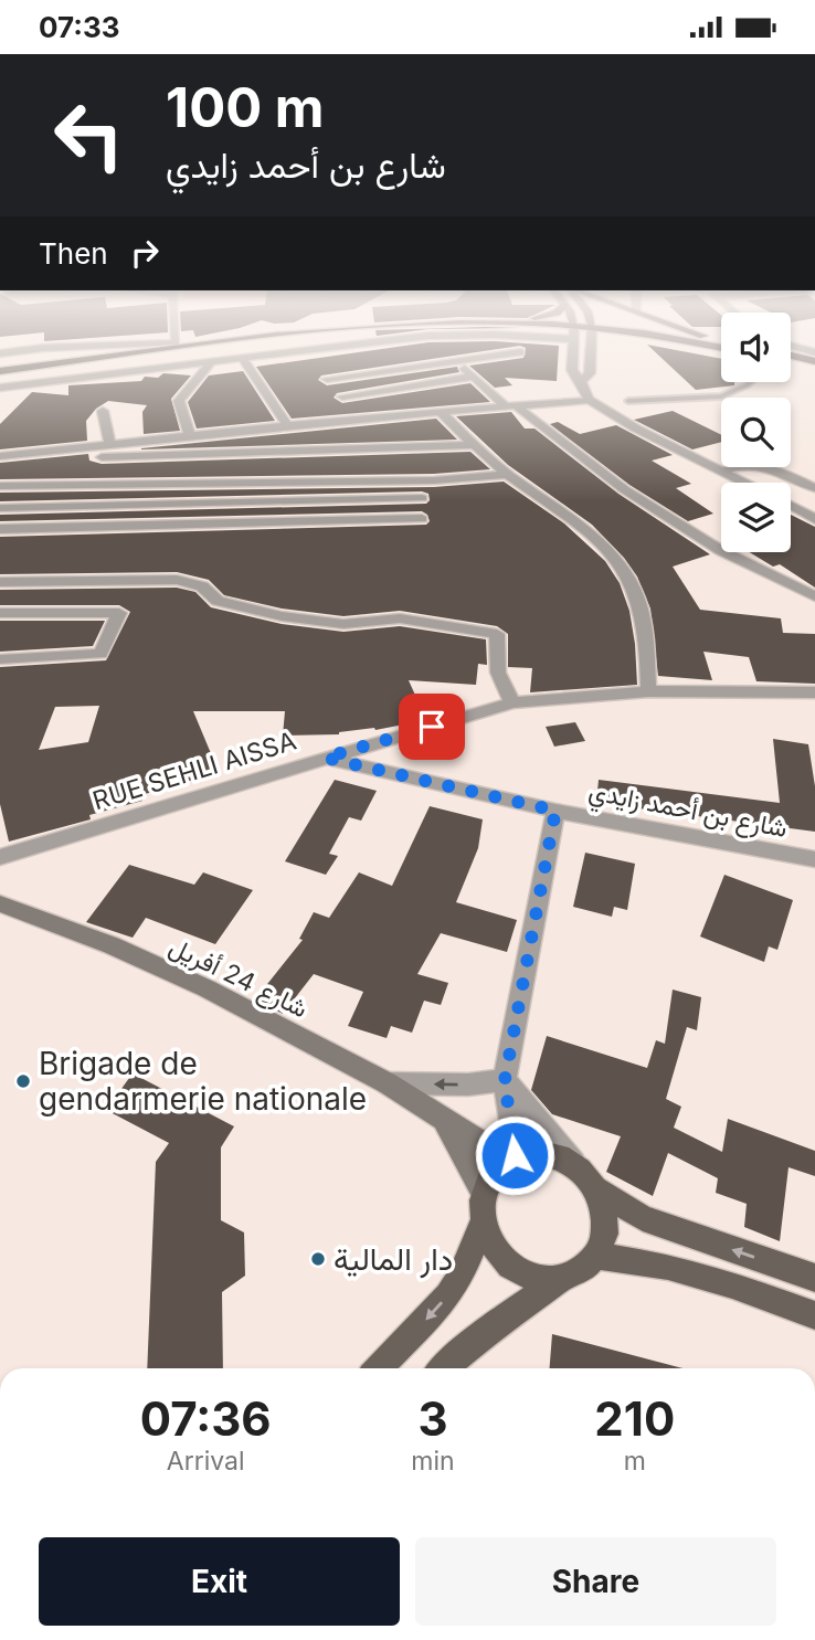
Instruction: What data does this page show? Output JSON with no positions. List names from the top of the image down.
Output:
{
  "streets": {
    "main road": ["شارع 24 أفريل"],
    "street": ["RUE SEHLI AISSA", "شارع بن أحمد زايدي"]
  },
  "crossings": [
    ["RUE SEHLI AISSA", "شارع بن أحمد زايدي"]
  ],
  "places": ["Brigade de gendarmerie nationale", "دار المالية"],
  "page": {
    "status": "07:33",
    "turn": ["100 m", "شارع بن أحمد زايدي"],
    "then": "Then",
    "eta": [
      "07:36",
      "Arrival",
      "3",
      "min",
      "210",
      "m"
    ],
    "buttons": ["Exit", "Share"]
  }
}
